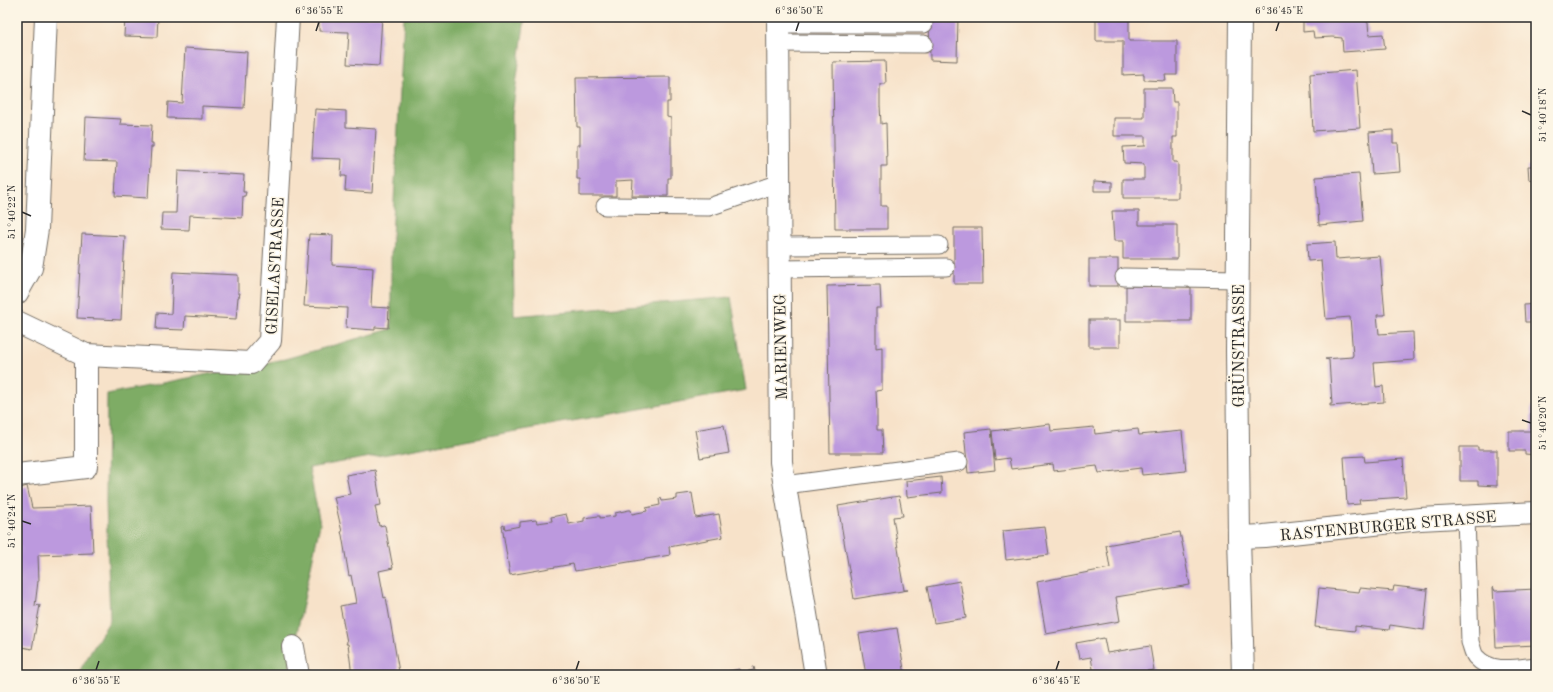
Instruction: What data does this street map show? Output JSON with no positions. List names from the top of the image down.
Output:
{
  "streets": {
    "street": [
      "GISELASTRASSE",
      "GRÜNSTRASSE",
      "MARIENWEG",
      "RASTENBURGER STRASSE"
    ]
  },
  "crossings": [
    ["GRÜNSTRASSE", "RASTENBURGER STRASSE"]
  ],
  "coordinates": [
    "6°36'55\"E",
    "6°36'50\"E",
    "6°36'45\"E",
    "51°40'18\"N",
    "51°40'22\"N",
    "51°40'20\"N",
    "51°40'24\"N"
  ]
}
